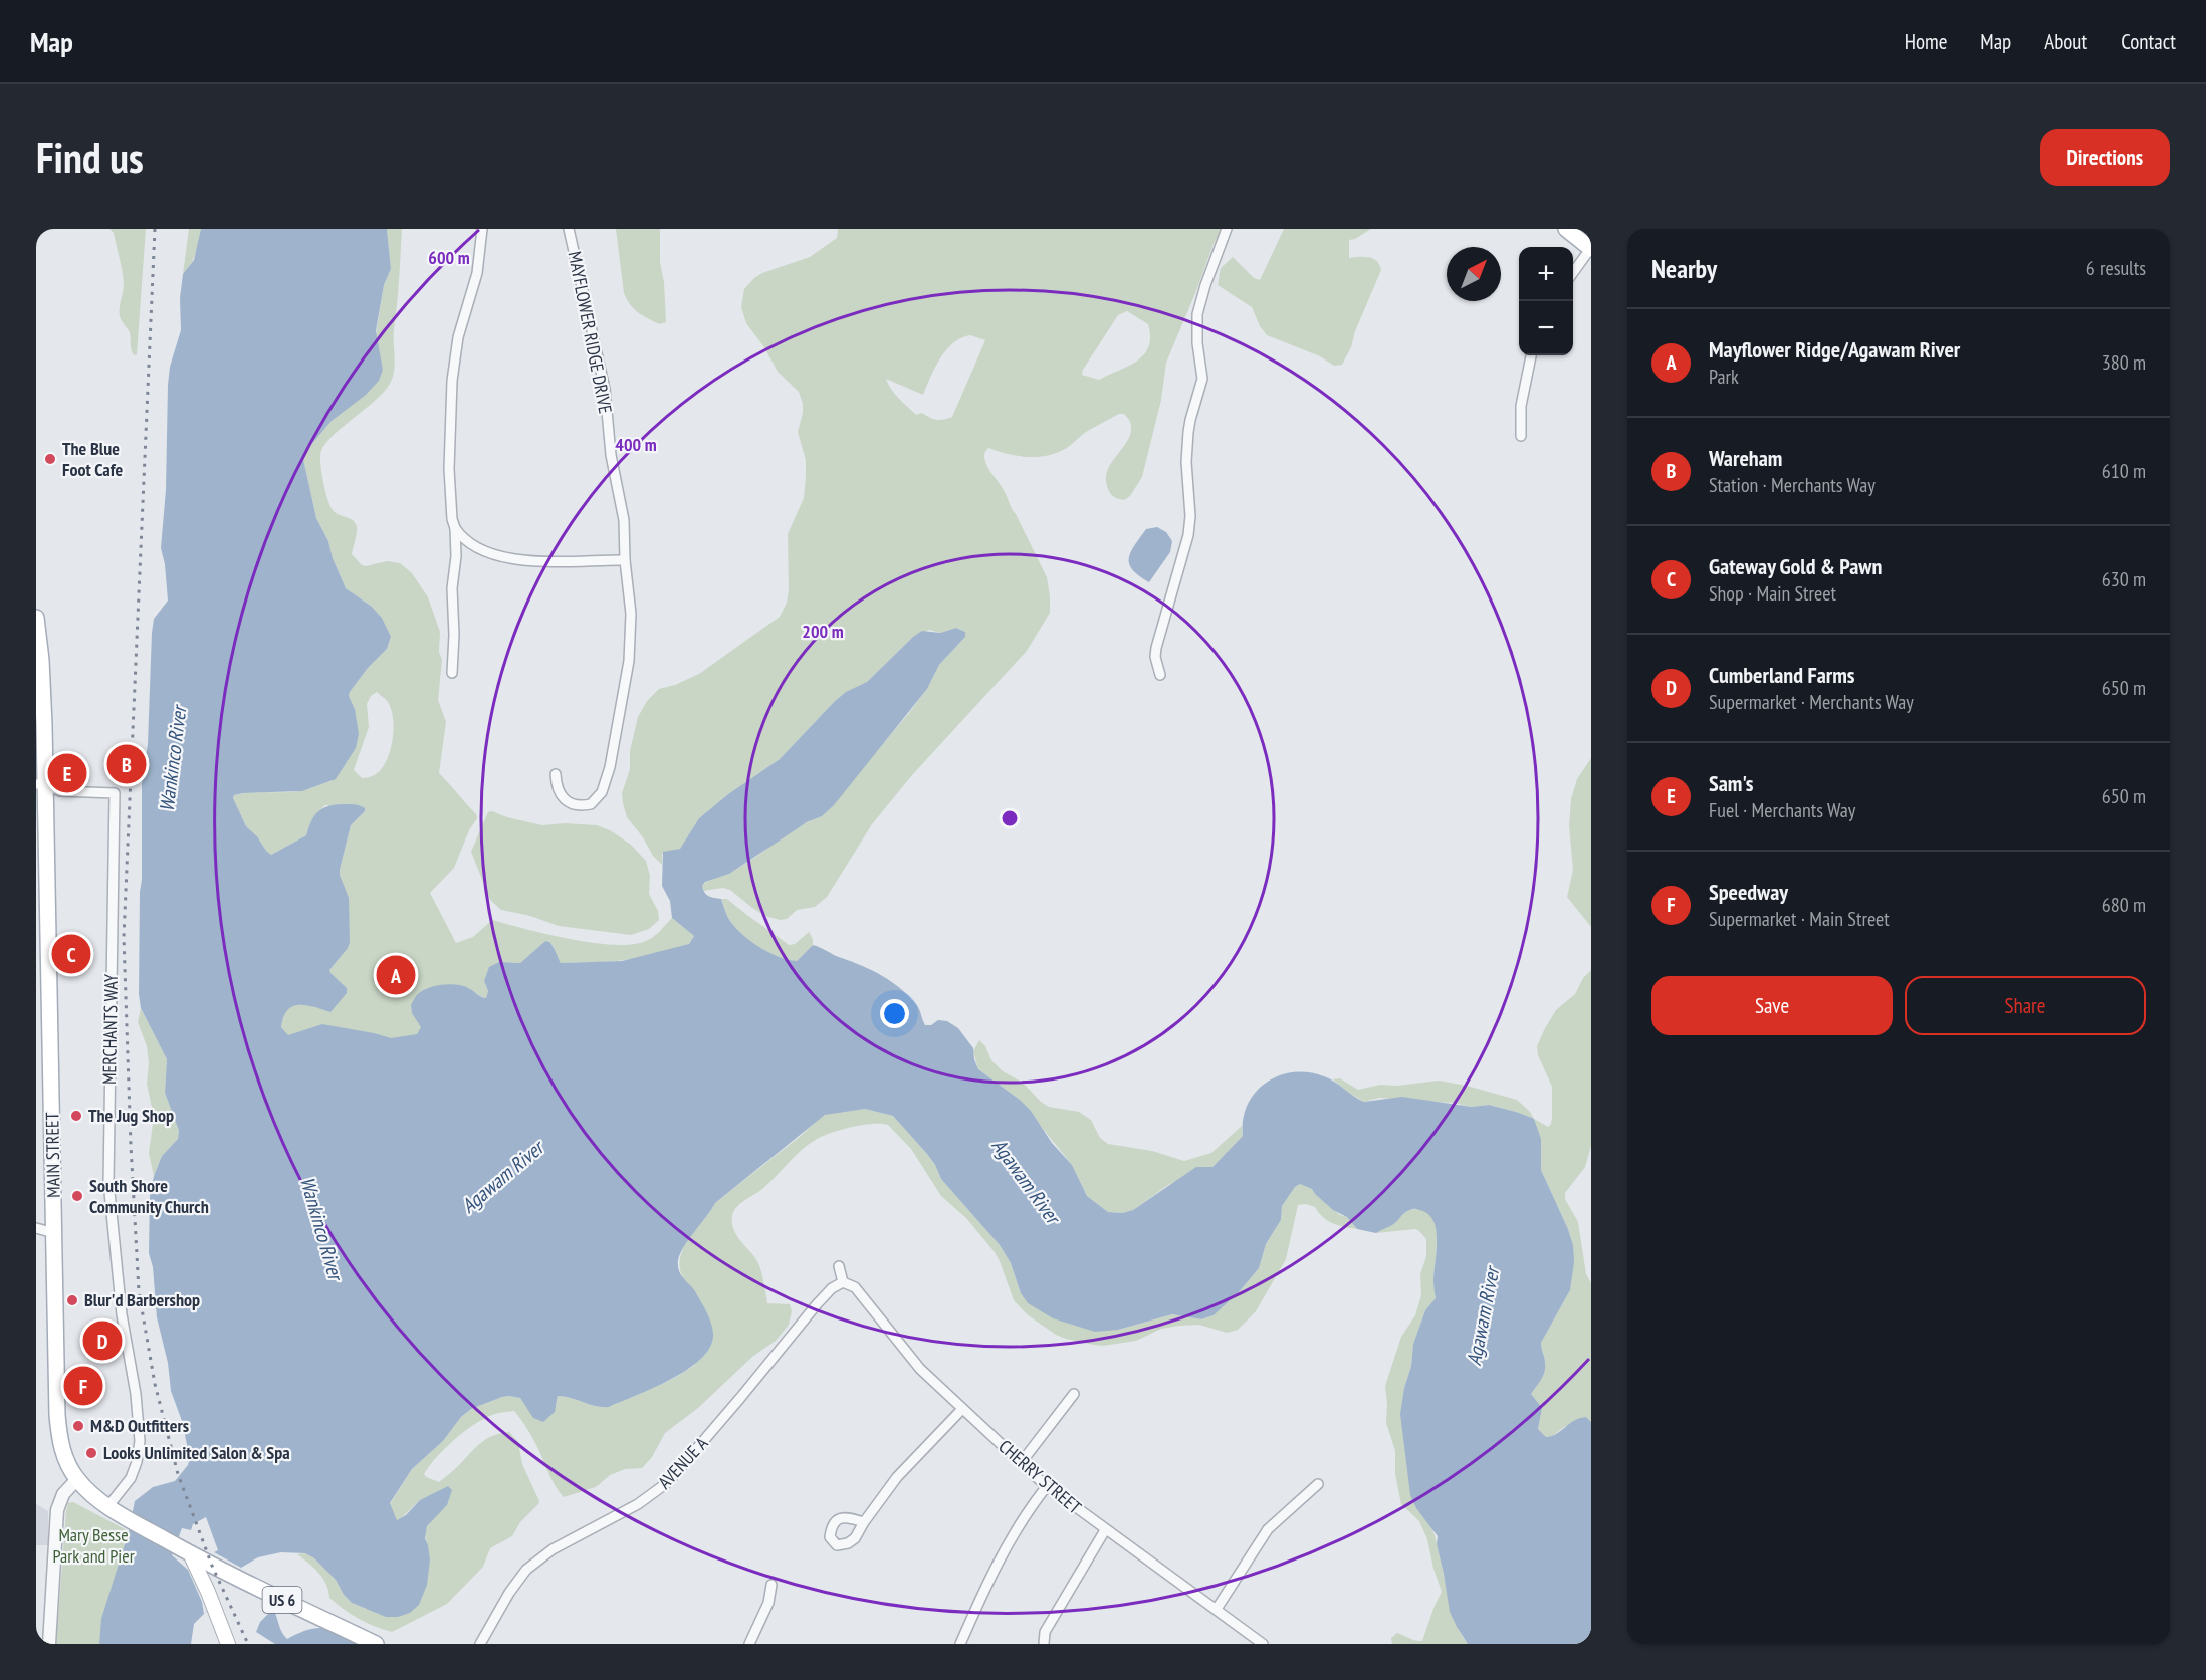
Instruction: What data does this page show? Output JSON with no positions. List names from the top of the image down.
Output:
{
  "streets": {
    "main road": ["MAIN STREET", "US 6"],
    "street": [
      "MAYFLOWER RIDGE DRIVE",
      "MERCHANTS WAY",
      "AVENUE A",
      "CHERRY STREET"
    ]
  },
  "crossings": [
    ["MERCHANTS WAY", "MAIN STREET"],
    ["MERCHANTS WAY", "US 6"],
    ["MAIN STREET", "US 6"],
    ["AVENUE A", "CHERRY STREET"]
  ],
  "water": ["Wankinco River", "Agawam River"],
  "parks": ["Mary Besse Park and Pier"],
  "places": [
    "The Blue Foot Cafe",
    "The Jug Shop",
    "South Shore Community Church",
    "Blur'd Barbershop",
    "M&D Outfitters",
    "Looks Unlimited Salon & Spa"
  ],
  "north": "top right",
  "page": {
    "header": "Map",
    "nav": [
      "Home",
      "Map",
      "About",
      "Contact"
    ],
    "buttons": [
      "Directions",
      ["Save", "Share"]
    ],
    "title": "Find us",
    "heading": ["Nearby", "6 results"],
    "map_buttons": ["+", "−"],
    "list": [
      {
        "mark": "A",
        "name": "Mayflower Ridge/Agawam River",
        "note": "Park",
        "value": "380 m"
      },
      {
        "mark": "B",
        "name": "Wareham",
        "note": "Station · Merchants Way",
        "value": "610 m"
      },
      {
        "mark": "C",
        "name": "Gateway Gold & Pawn",
        "note": "Shop · Main Street",
        "value": "630 m"
      },
      {
        "mark": "D",
        "name": "Cumberland Farms",
        "note": "Supermarket · Merchants Way",
        "value": "650 m"
      },
      {
        "mark": "E",
        "name": "Sam's",
        "note": "Fuel · Merchants Way",
        "value": "650 m"
      },
      {
        "mark": "F",
        "name": "Speedway",
        "note": "Supermarket · Main Street",
        "value": "680 m"
      }
    ],
    "pins": [
      "B",
      "E",
      "C",
      "A",
      "D",
      "F"
    ]
  },
  "rings": ["600 m", "400 m", "200 m"]
}
